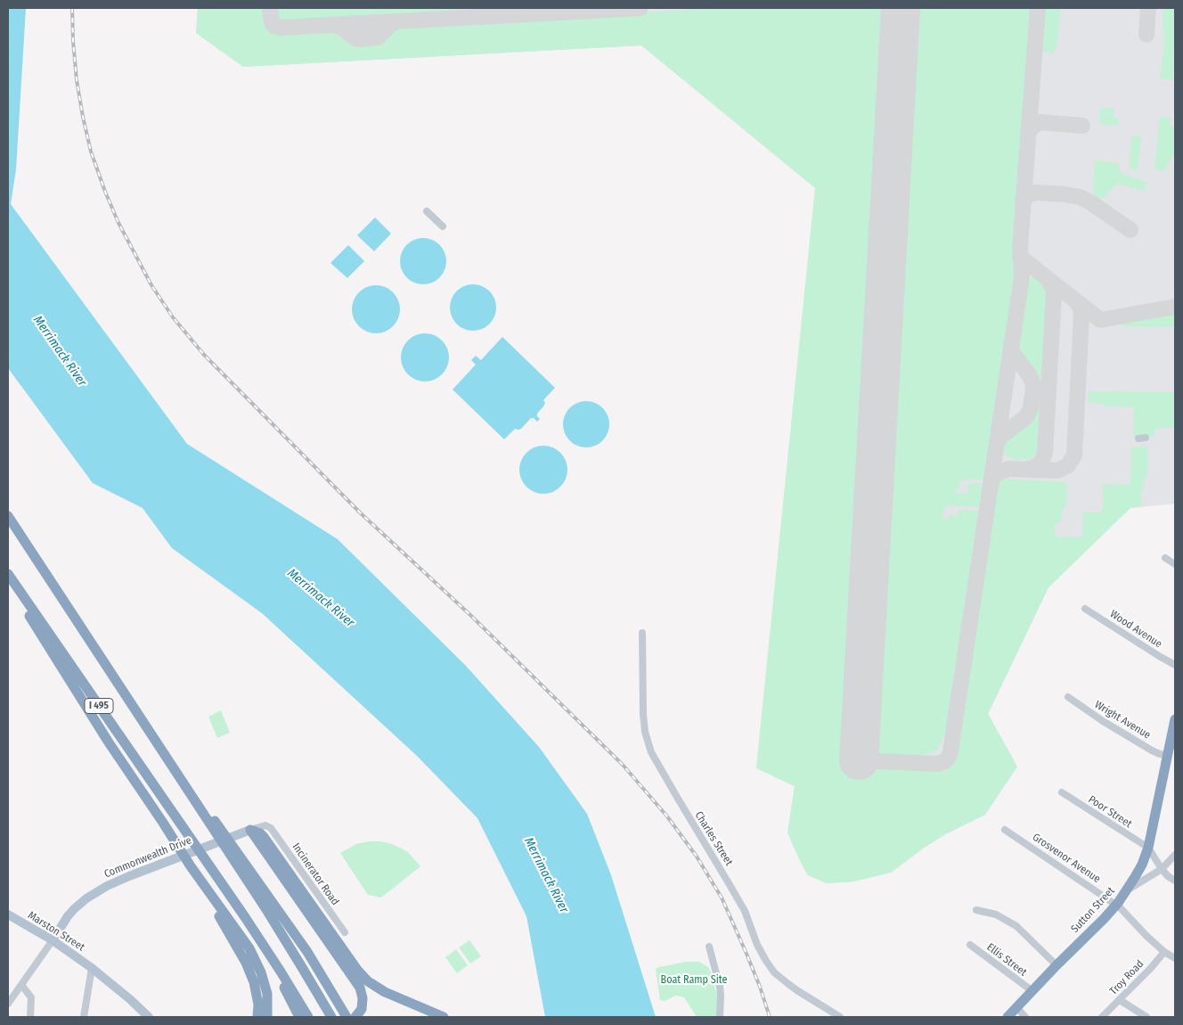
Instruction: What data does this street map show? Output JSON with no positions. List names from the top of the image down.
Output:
{
  "streets": {
    "highway": ["I 495", "Sutton Street"],
    "main road": ["Commonwealth Drive", "Marston Street"],
    "street": [
      "Wood Avenue",
      "Wright Avenue",
      "Poor Street",
      "Charles Street",
      "Grosvenor Avenue",
      "Incinerator Road",
      "Ellis Street",
      "Troy Road"
    ]
  },
  "crossings": [
    ["Wright Avenue", "Sutton Street"],
    ["Poor Street", "Sutton Street"],
    ["Commonwealth Drive", "Incinerator Road"],
    ["Commonwealth Drive", "Marston Street"],
    ["Grosvenor Avenue", "Sutton Street"],
    ["Grosvenor Avenue", "Troy Road"],
    ["Sutton Street", "Ellis Street"]
  ],
  "water": ["Merrimack River"],
  "parks": ["Boat Ramp Site"]
}
